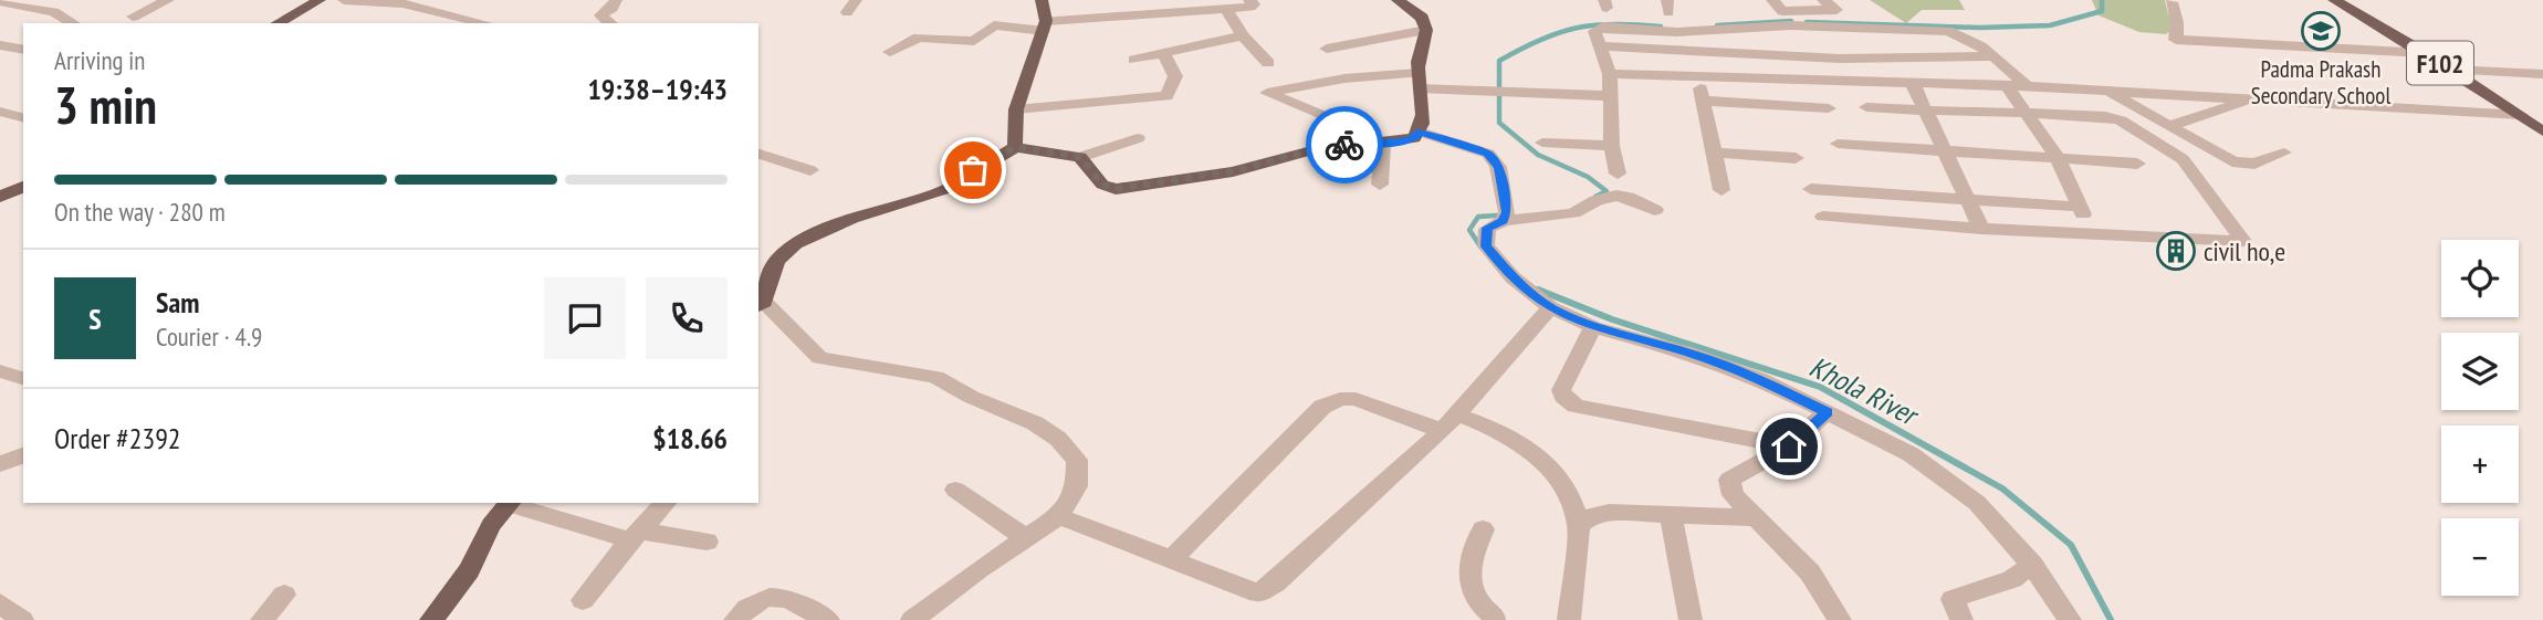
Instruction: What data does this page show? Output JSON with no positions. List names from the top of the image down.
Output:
{
  "streets": {
    "main road": ["F102"]
  },
  "water": ["Khola River"],
  "places": {
    "school or university": ["Padma Prakash Secondary School"],
    "building": ["civil ho,e"]
  },
  "page": {
    "heading": ["3 min", "Arriving in", "19:38–19:43"],
    "panel": [
      "Sam",
      "Courier · 4.9",
      "Order #2392",
      "$18.66"
    ],
    "bar": "On the way · 280 m",
    "map_buttons": ["+", "−"],
    "round": "S"
  }
}
